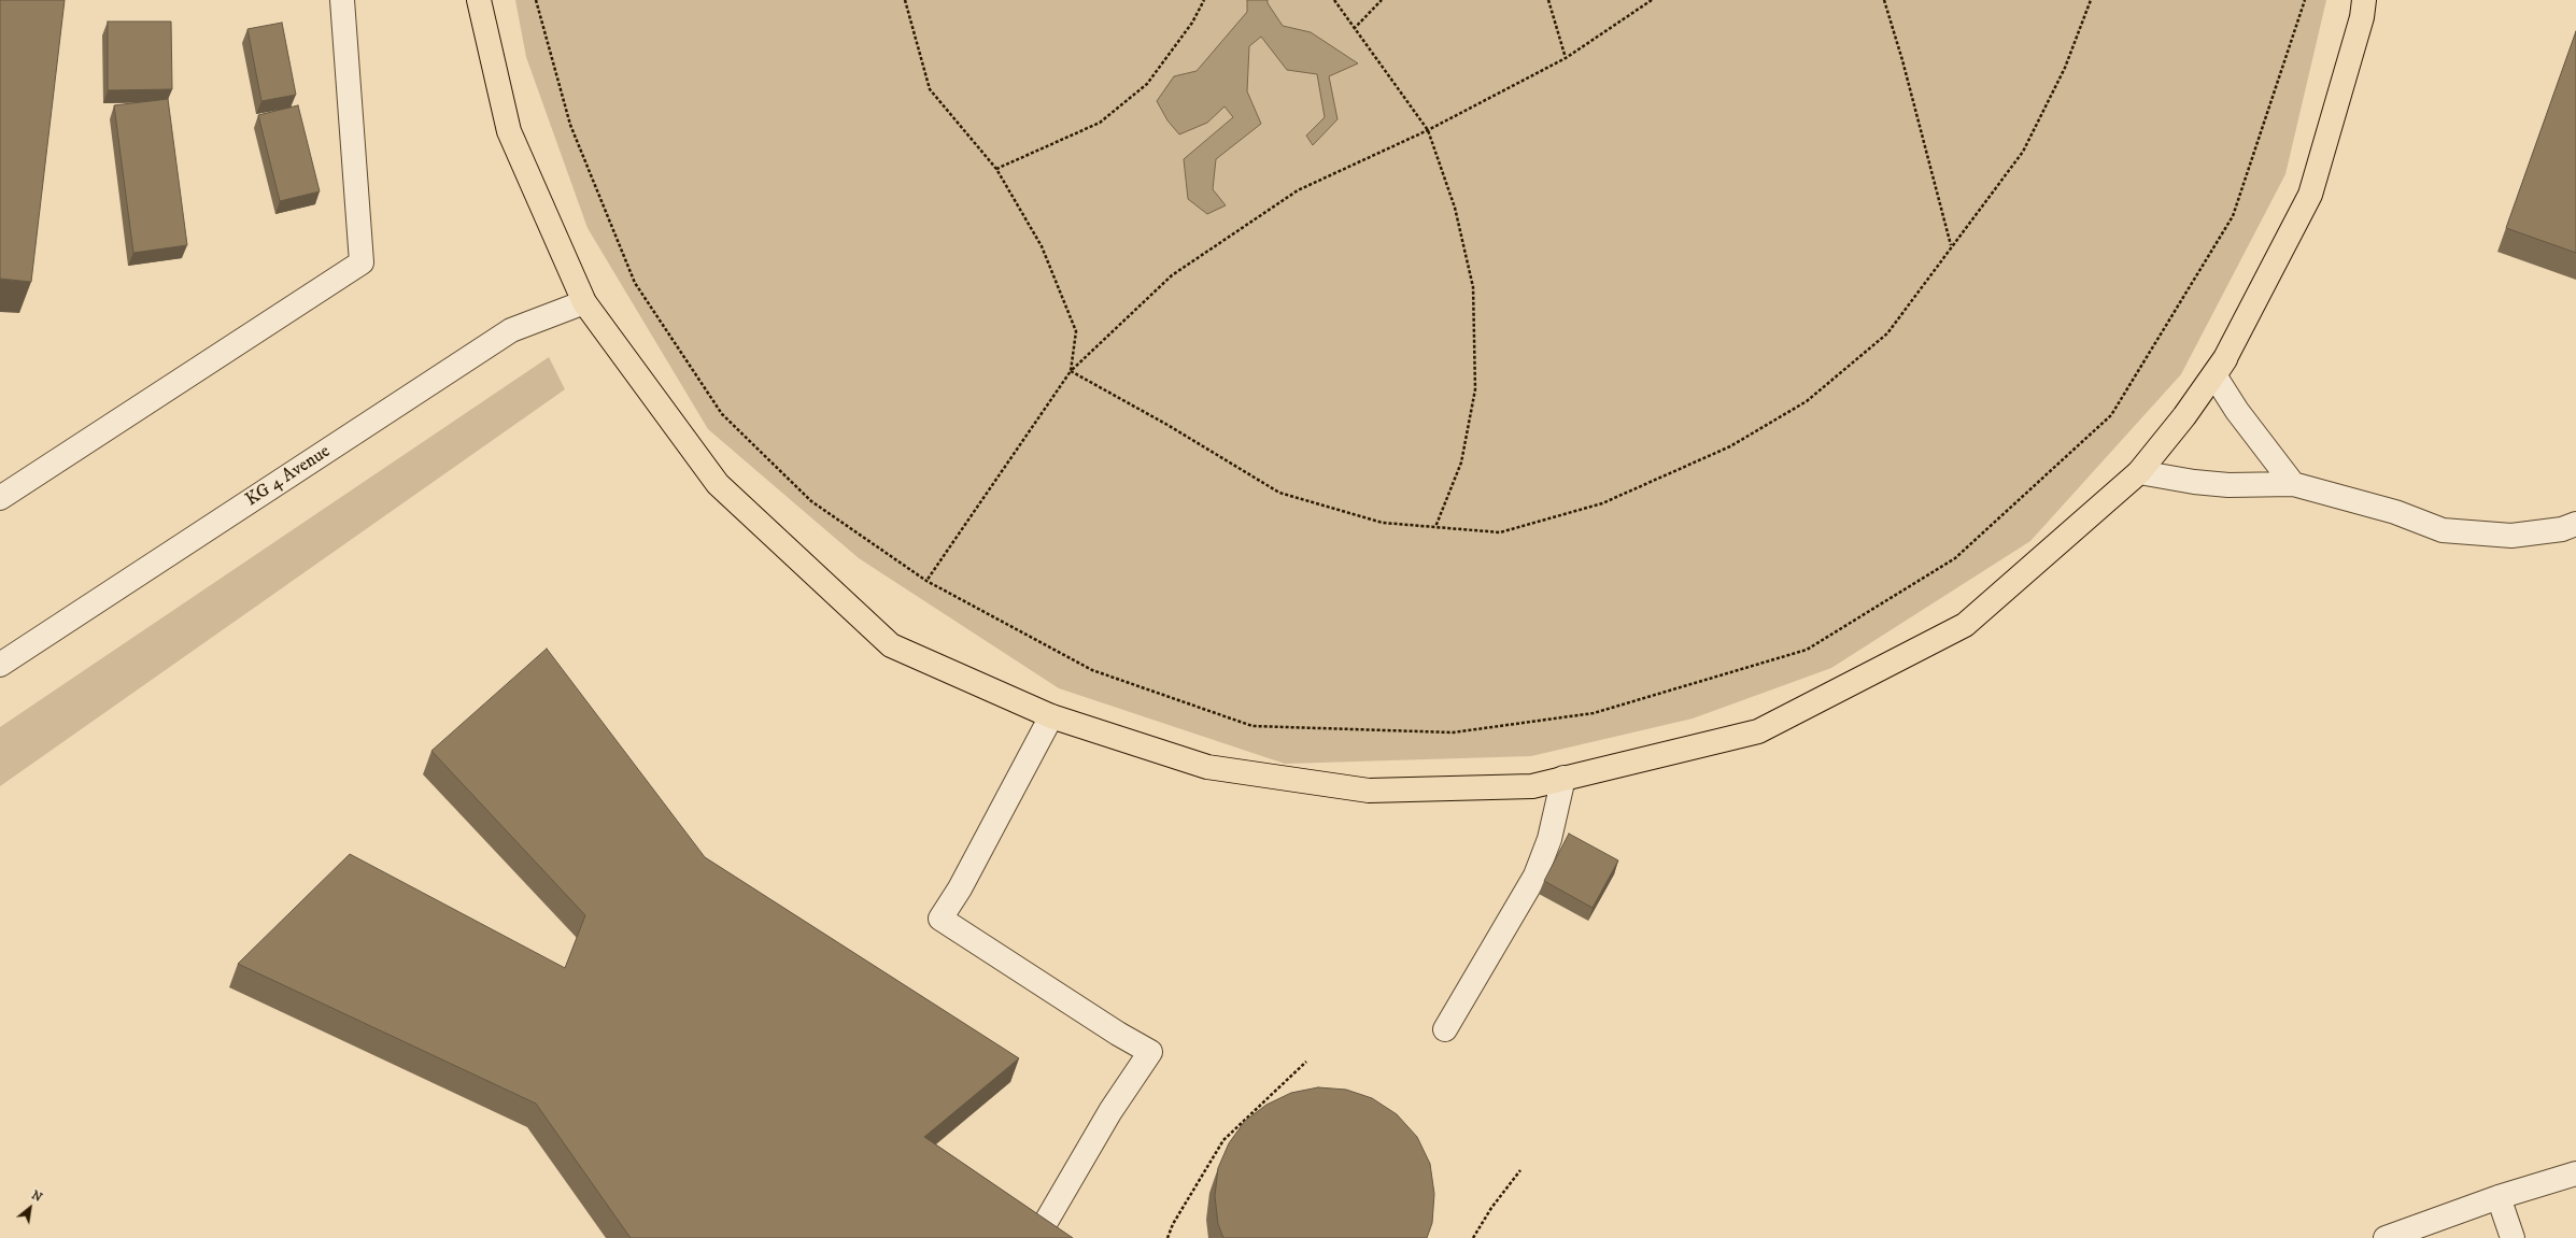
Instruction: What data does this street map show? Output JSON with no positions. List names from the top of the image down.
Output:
{
  "streets": {
    "street": ["KG 4 Avenue"]
  },
  "north": "top right"
}
